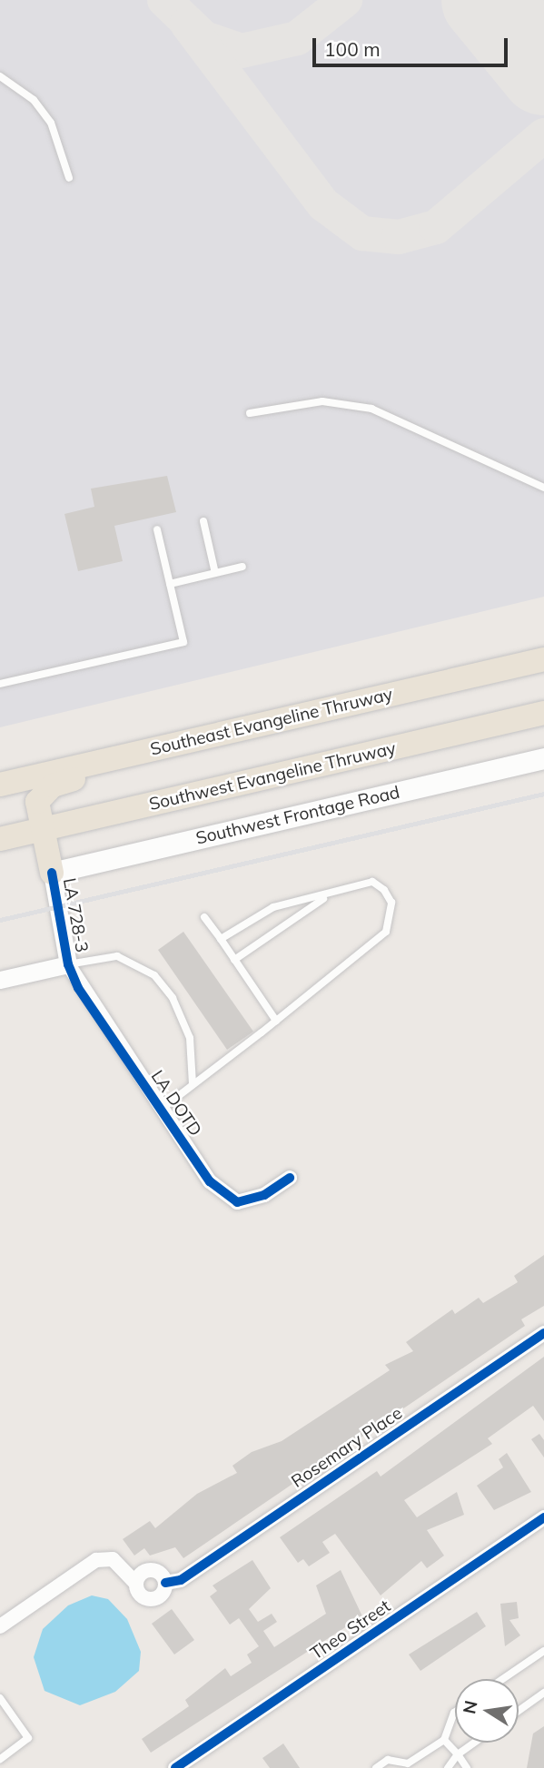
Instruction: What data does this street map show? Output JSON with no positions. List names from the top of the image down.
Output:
{
  "streets": {
    "highway": ["Southeast Evangeline Thruway", "Southwest Evangeline Thruway"],
    "main road": ["Southwest Frontage Road"],
    "street": [
      "LA 728-3",
      "LA DOTD",
      "Rosemary Place",
      "Theo Street"
    ]
  },
  "crossings": [
    ["Southwest Frontage Road", "LA 728-3"],
    ["LA 728-3", "LA DOTD"]
  ],
  "scale_bar": "100 m",
  "north": "left"
}
